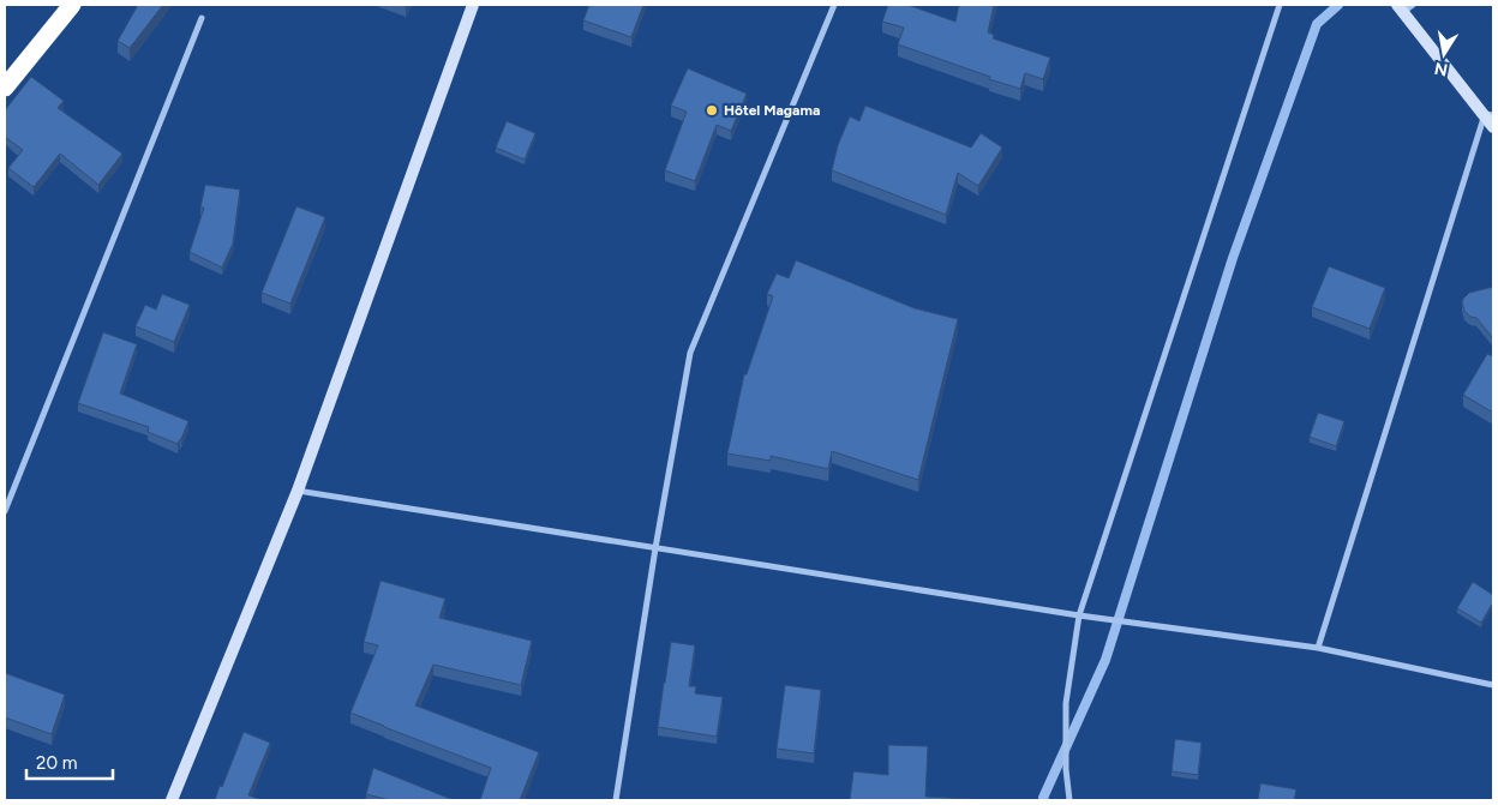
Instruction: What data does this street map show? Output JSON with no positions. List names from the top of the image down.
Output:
{
  "places": ["Hôtel Magama"],
  "scale_bar": "20 m",
  "north": "bottom"
}
